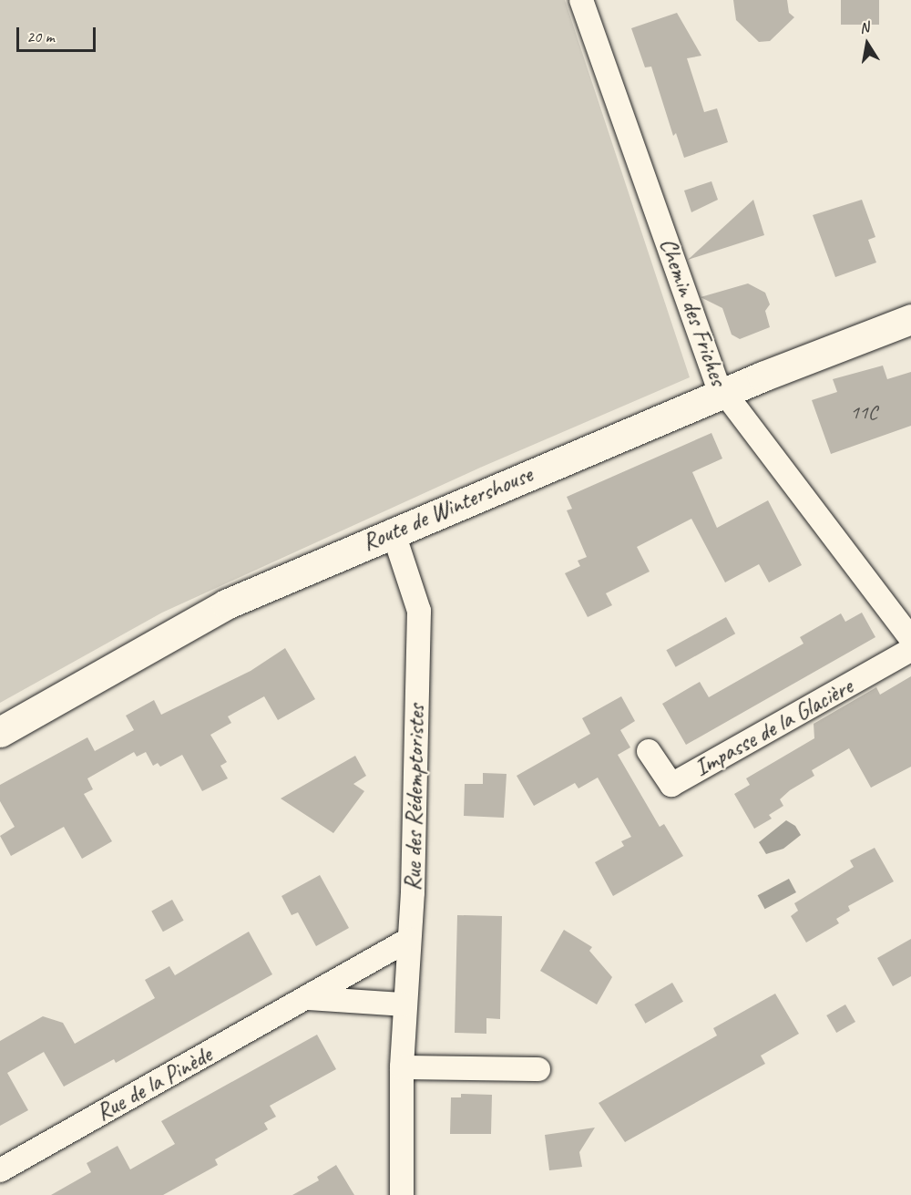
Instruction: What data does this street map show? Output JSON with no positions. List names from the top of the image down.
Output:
{
  "streets": {
    "street": [
      "Chemin des Friches",
      "Route de Wintershouse",
      "Impasse de la Glacière",
      "Rue des Rédemptoristes",
      "Rue de la Pinède"
    ]
  },
  "crossings": [
    ["Chemin des Friches", "Route de Wintershouse"],
    ["Route de Wintershouse", "Rue des Rédemptoristes"],
    ["Rue des Rédemptoristes", "Rue de la Pinède"]
  ],
  "house_numbers": ["11C"],
  "scale_bar": "20 m",
  "north": "top"
}
